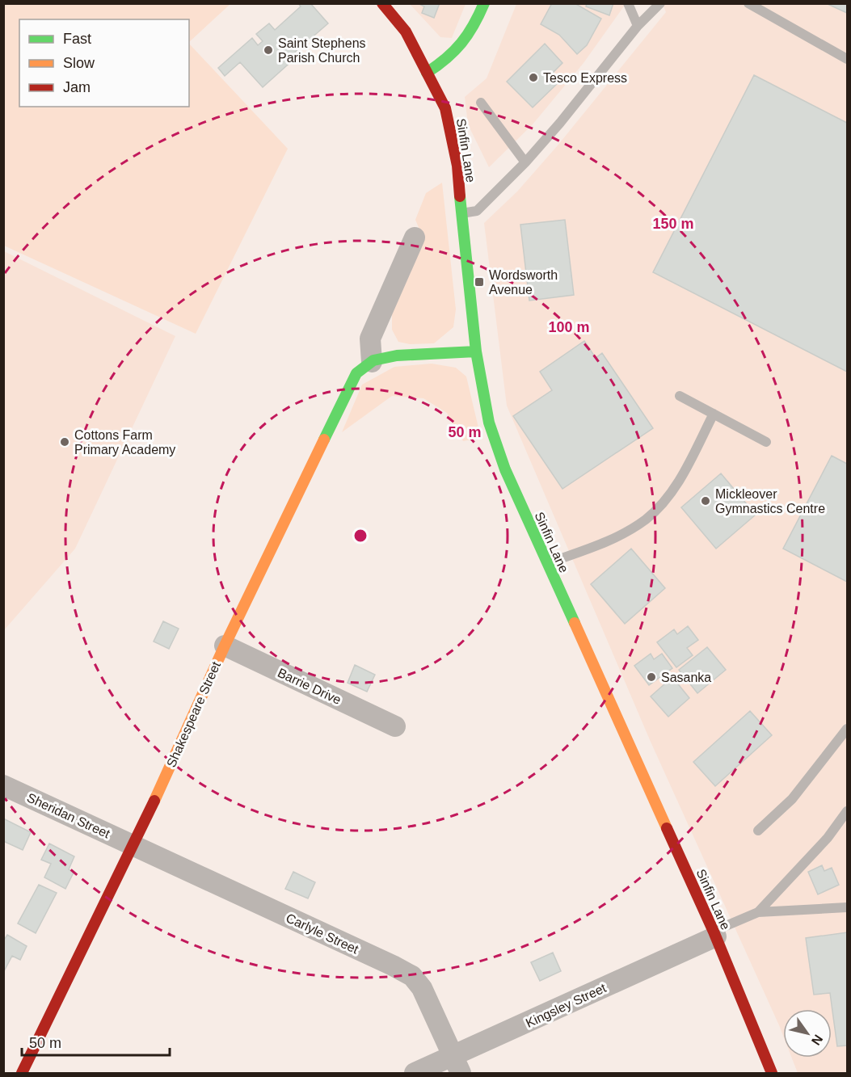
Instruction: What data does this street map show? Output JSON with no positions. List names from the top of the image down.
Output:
{
  "streets": {
    "street": [
      "Sinfin Lane",
      "Barrie Drive",
      "Shakespeare Street",
      "Sheridan Street",
      "Carlyle Street",
      "Kingsley Street"
    ]
  },
  "crossings": [
    ["Sinfin Lane", "Shakespeare Street"],
    ["Sinfin Lane", "Kingsley Street"],
    ["Barrie Drive", "Shakespeare Street"],
    ["Shakespeare Street", "Sheridan Street"],
    ["Shakespeare Street", "Carlyle Street"],
    ["Sheridan Street", "Carlyle Street"],
    ["Carlyle Street", "Kingsley Street"]
  ],
  "places": {
    "other": [
      "Saint Stephens Parish Church",
      "Tesco Express",
      "Cottons Farm Primary Academy",
      "Mickleover Gymnastics Centre",
      "Sasanka"
    ],
    "transit": ["Wordsworth Avenue"]
  },
  "legend": ["Fast", "Slow", "Jam"],
  "scale_bar": "50 m",
  "north": "bottom right",
  "rings": ["150 m", "100 m", "50 m"]
}
